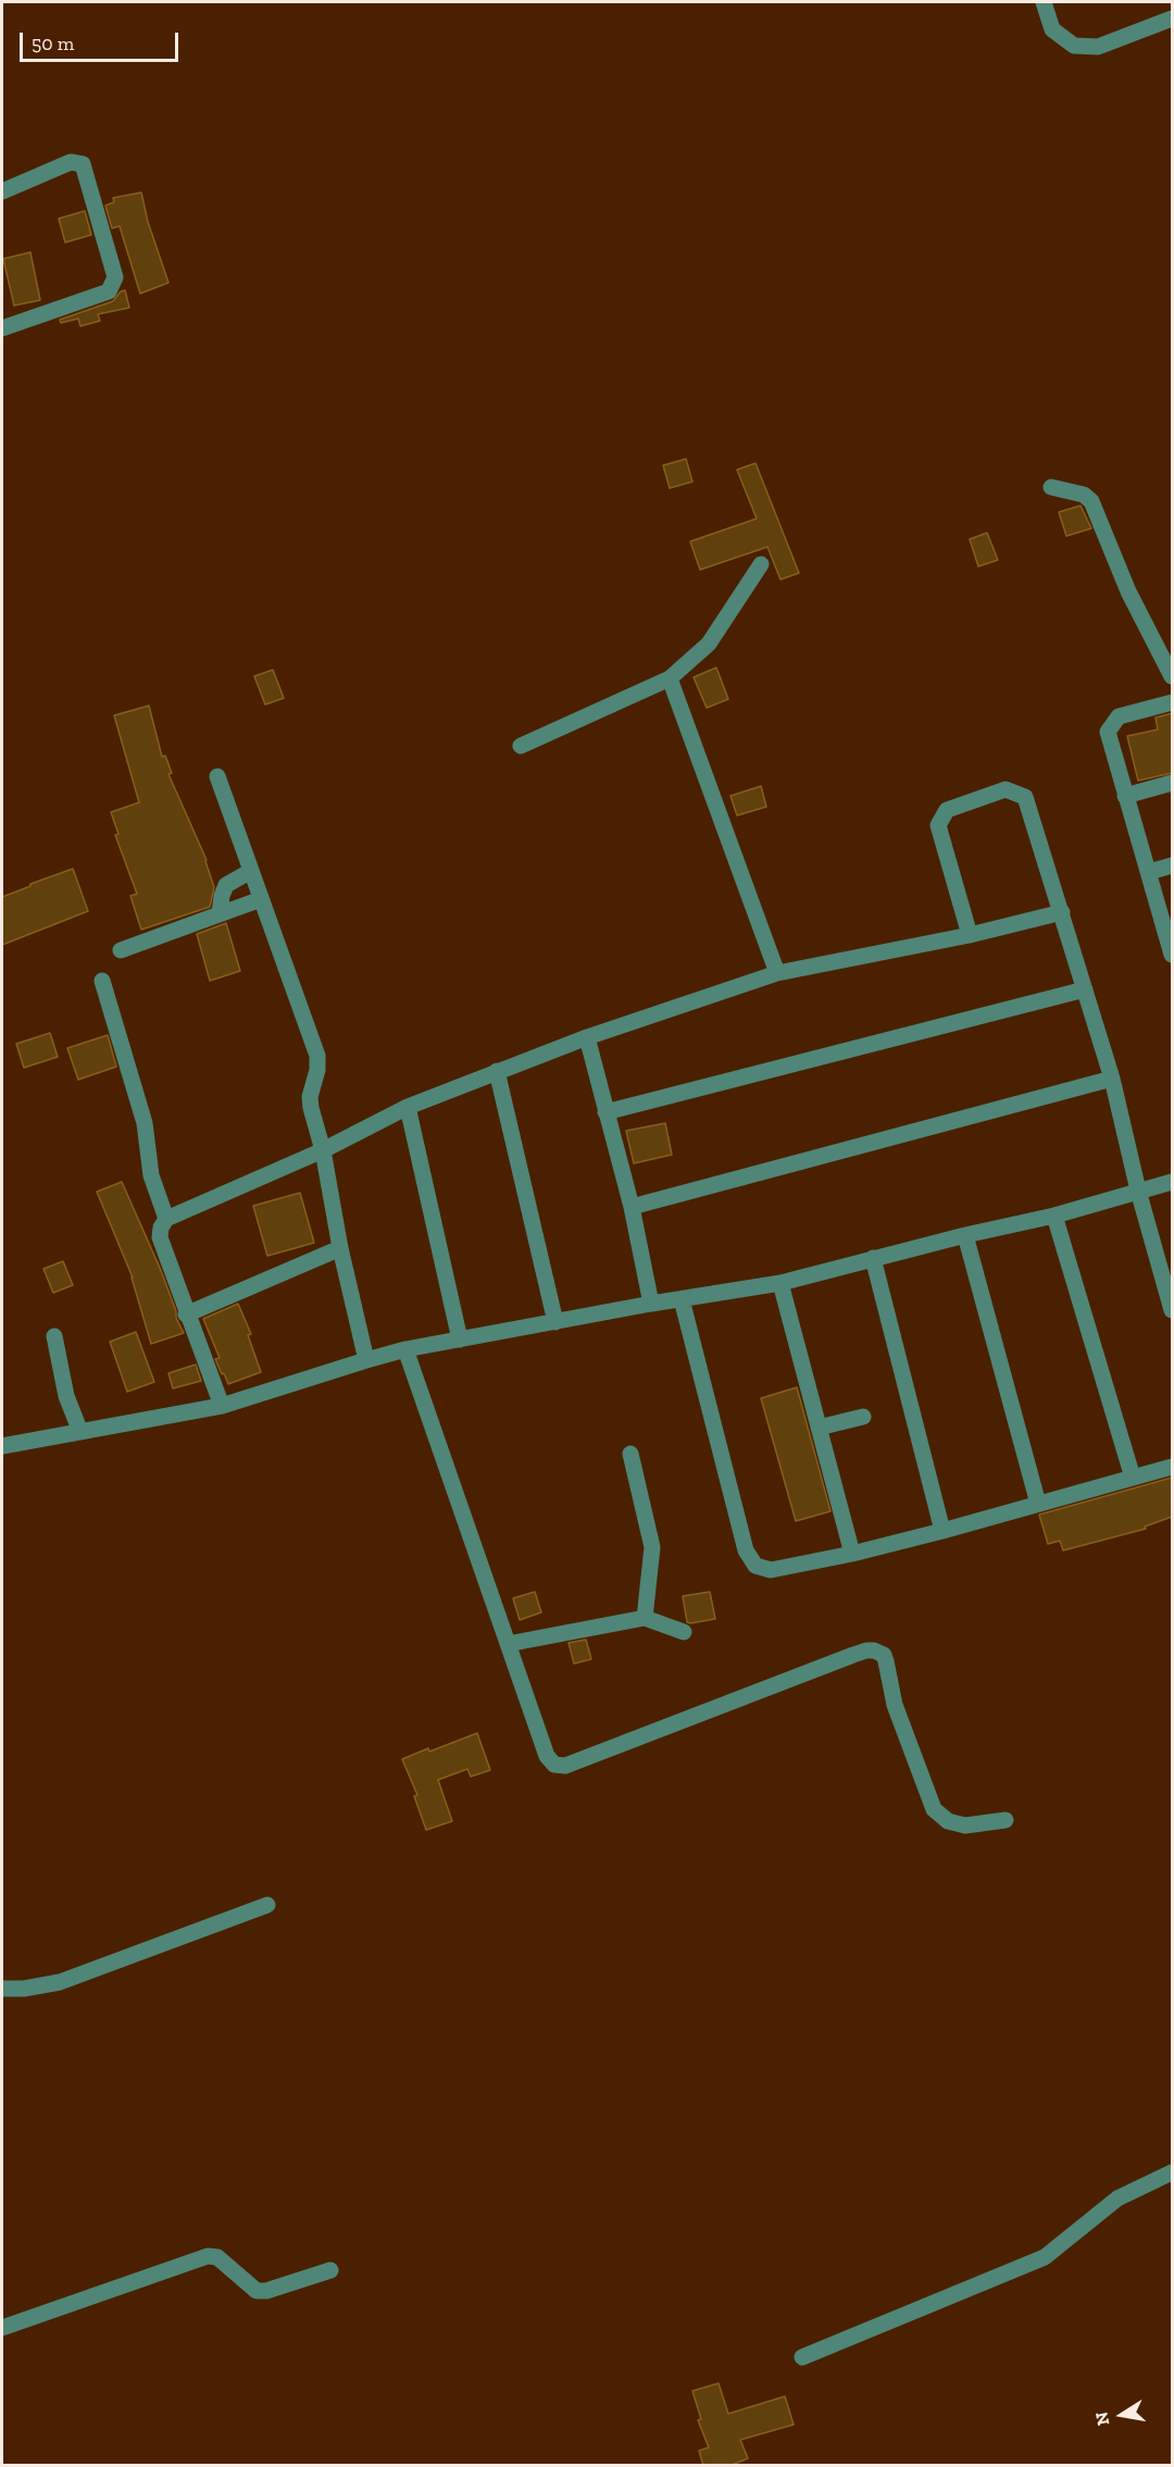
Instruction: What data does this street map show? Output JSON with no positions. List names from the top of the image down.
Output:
{
  "scale_bar": "50 m",
  "north": "left"
}
